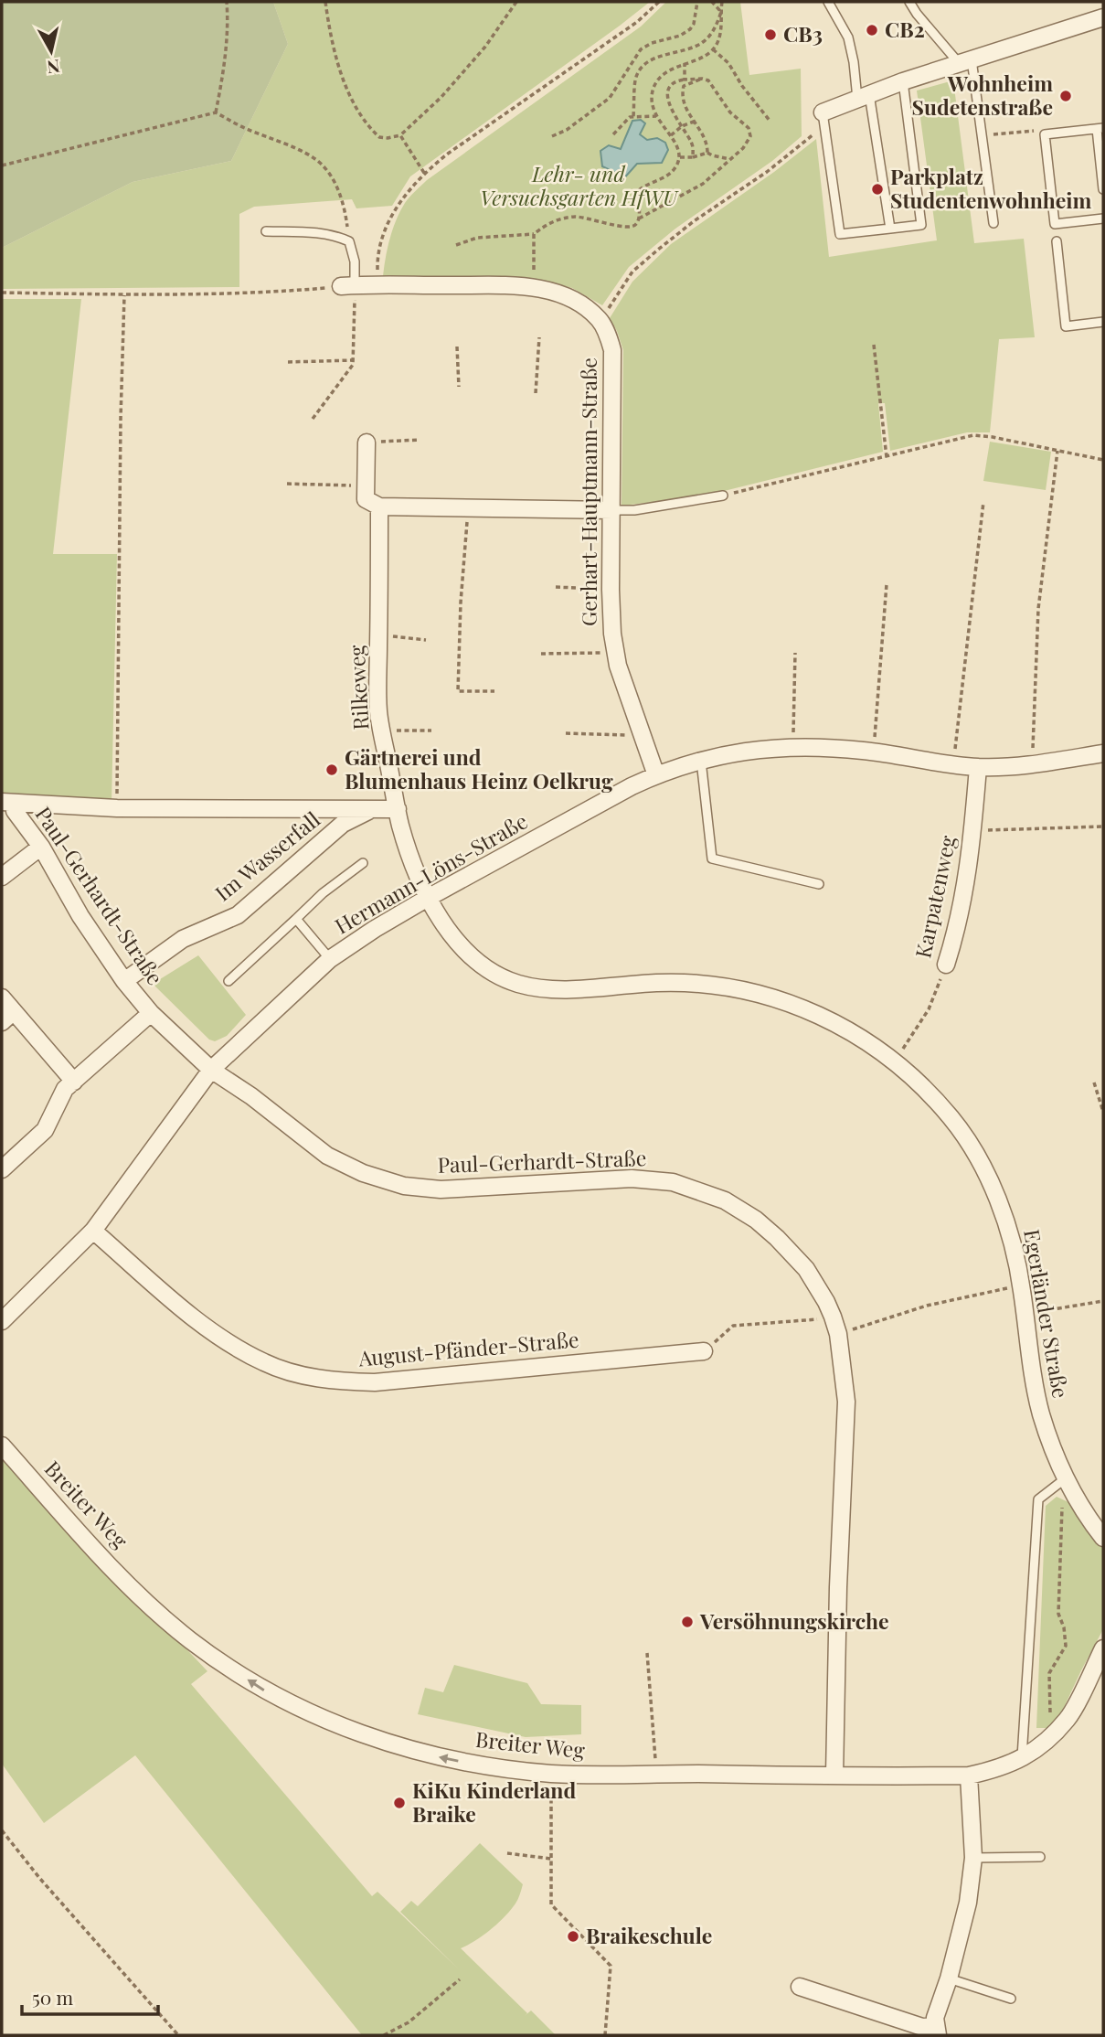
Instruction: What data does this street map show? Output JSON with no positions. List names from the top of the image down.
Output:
{
  "streets": {
    "street": [
      "Gerhart-Hauptmann-Straße",
      "Rilkeweg",
      "Im Wasserfall",
      "Hermann-Löns-Straße",
      "Paul-Gerhardt-Straße",
      "Karpatenweg",
      "Egerländer Straße",
      "August-Pfänder-Straße",
      "Breiter Weg"
    ]
  },
  "crossings": [
    ["Gerhart-Hauptmann-Straße", "Hermann-Löns-Straße"],
    ["Rilkeweg", "Hermann-Löns-Straße"],
    ["Rilkeweg", "Egerländer Straße"],
    ["Im Wasserfall", "Paul-Gerhardt-Straße"],
    ["Hermann-Löns-Straße", "Paul-Gerhardt-Straße"],
    ["Hermann-Löns-Straße", "Karpatenweg"],
    ["Hermann-Löns-Straße", "Egerländer Straße"],
    ["Hermann-Löns-Straße", "August-Pfänder-Straße"],
    ["Paul-Gerhardt-Straße", "Breiter Weg"],
    ["Karpatenweg", "Egerländer Straße"]
  ],
  "one_way": ["Breiter Weg"],
  "parks": ["Lehr- und Versuchsgarten HfWU"],
  "places": [
    "CB2",
    "CB3",
    "Wohnheim Sudetenstraße",
    "Parkplatz Studentenwohnheim",
    "Gärtnerei und Blumenhaus Heinz Oelkrug",
    "Versöhnungskirche",
    "KiKu Kinderland Braike",
    "Braikeschule"
  ],
  "scale_bar": "50 m",
  "north": "bottom"
}
